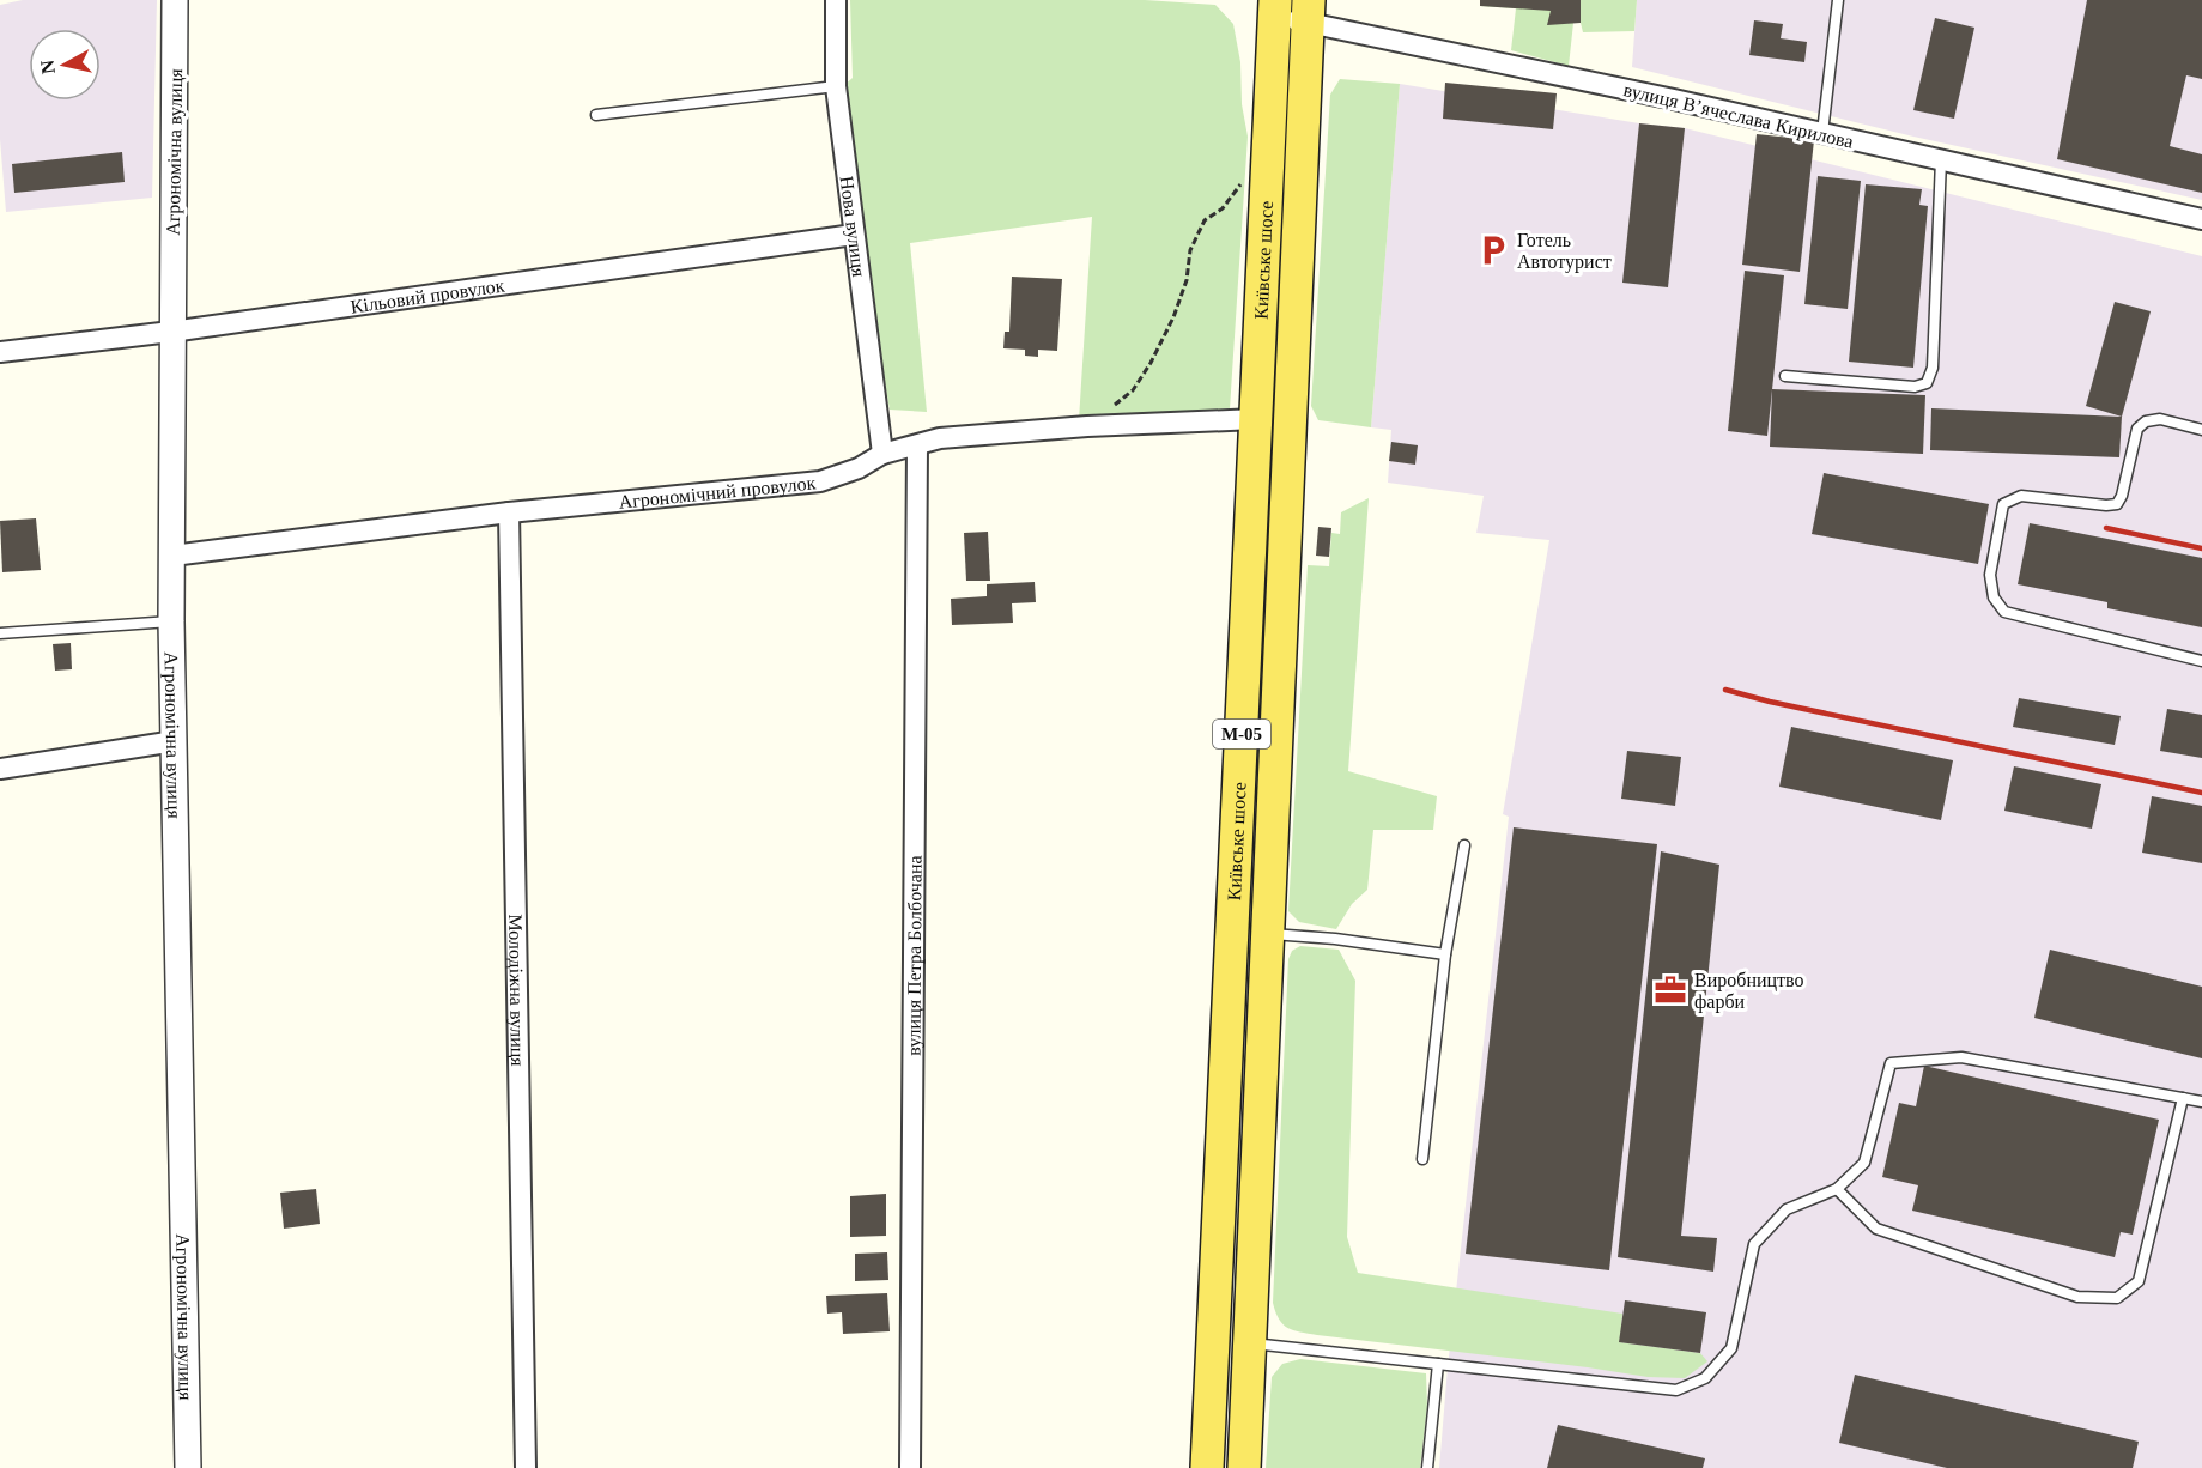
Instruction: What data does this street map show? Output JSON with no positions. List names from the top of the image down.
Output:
{
  "streets": {
    "main road": ["Київське шосе", "М-05"],
    "street": [
      "вулиця Вʼячеслава Кирилова",
      "Агрономічна вулиця",
      "Нова вулиця",
      "Кільовий провулок",
      "Агрономічний провулок",
      "вулиця Петра Болбочана",
      "Молодіжна вулиця"
    ]
  },
  "crossings": [
    ["вулиця Вʼячеслава Кирилова", "Київське шосе"],
    ["вулиця Вʼячеслава Кирилова", "М-05"],
    ["Агрономічна вулиця", "Кільовий провулок"],
    ["Агрономічна вулиця", "Агрономічний провулок"],
    ["Нова вулиця", "Кільовий провулок"],
    ["Нова вулиця", "Агрономічний провулок"],
    ["Київське шосе", "Агрономічний провулок"],
    ["Агрономічний провулок", "вулиця Петра Болбочана"],
    ["Агрономічний провулок", "Молодіжна вулиця"]
  ],
  "places": {
    "parking": ["Готель Автотурист"],
    "office": ["Виробництво фарби"]
  },
  "north": "left"
}
